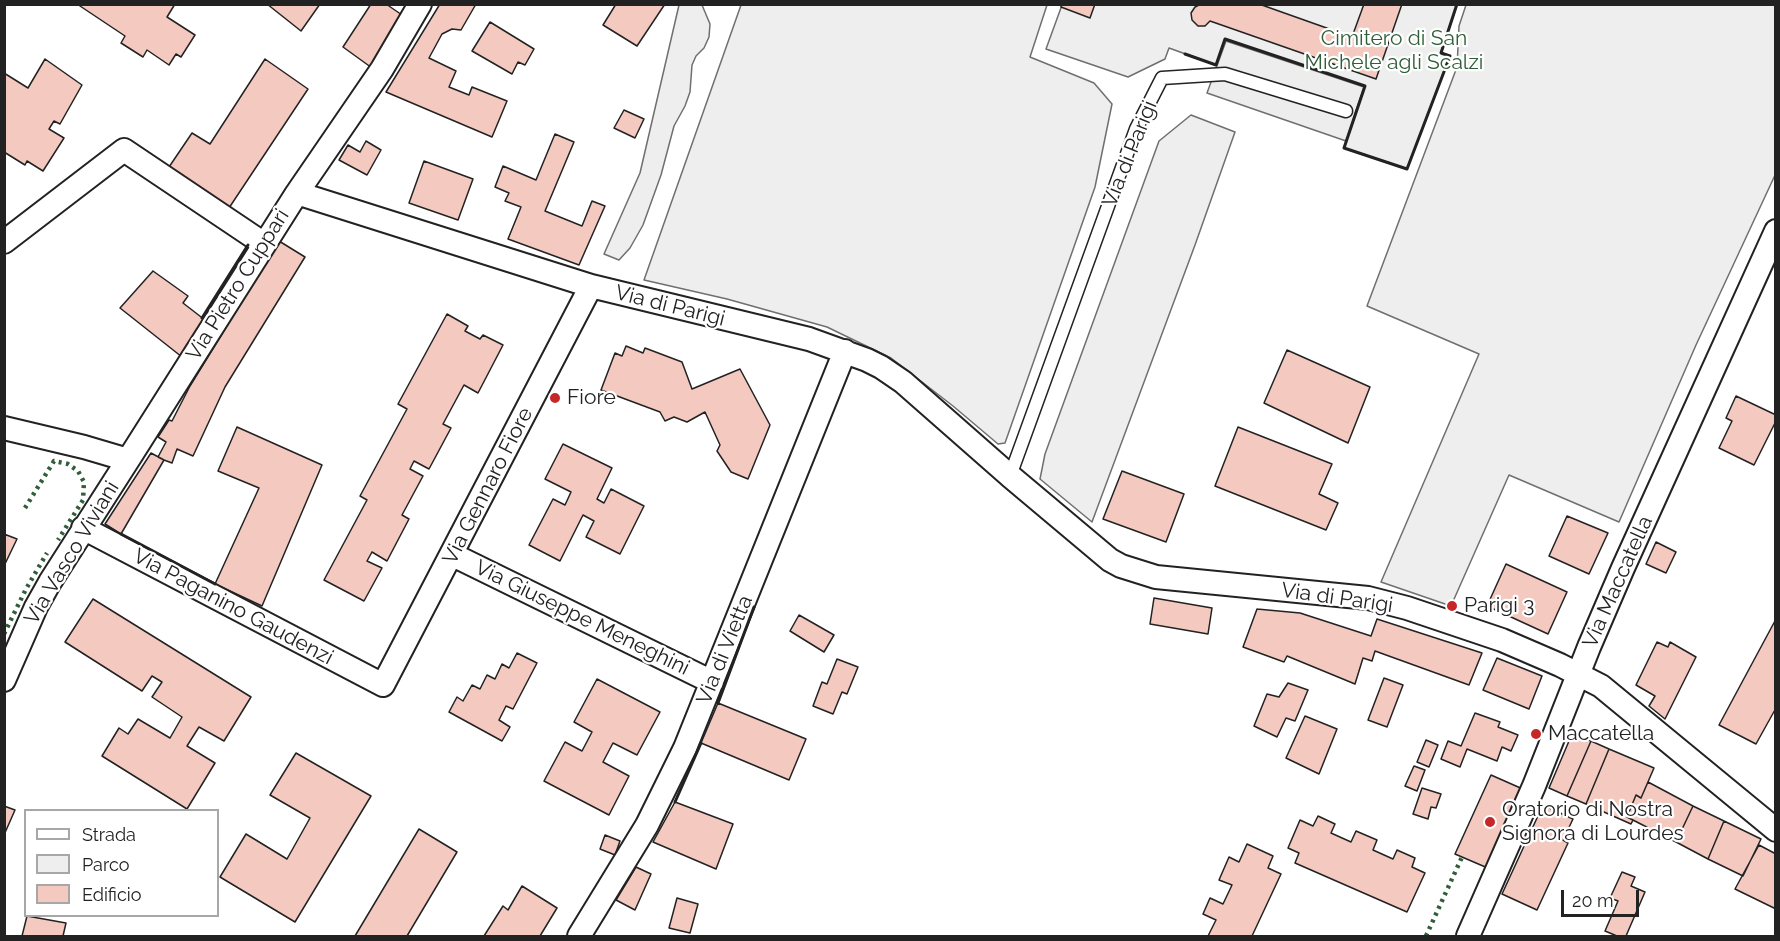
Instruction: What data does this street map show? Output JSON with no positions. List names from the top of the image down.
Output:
{
  "streets": {
    "street": [
      "Via di Parigi",
      "Via Pietro Cuppari",
      "Via Gennaro Fiore",
      "Via Vasco Viviani",
      "Via Maccatella",
      "Via Paganino Gaudenzi",
      "Via Giuseppe Meneghini",
      "Via di Vietta"
    ]
  },
  "crossings": [
    ["Via di Parigi", "Via Pietro Cuppari"],
    ["Via di Parigi", "Via Gennaro Fiore"],
    ["Via di Parigi", "Via Maccatella"],
    ["Via di Parigi", "Via di Vietta"],
    ["Via Pietro Cuppari", "Via Vasco Viviani"],
    ["Via Gennaro Fiore", "Via Paganino Gaudenzi"],
    ["Via Gennaro Fiore", "Via Giuseppe Meneghini"],
    ["Via Vasco Viviani", "Via Paganino Gaudenzi"],
    ["Via Giuseppe Meneghini", "Via di Vietta"]
  ],
  "parks": ["Cimitero di San Michele agli Scalzi"],
  "places": [
    "Fiore",
    "Parigi 3",
    "Maccatella",
    "Oratorio di Nostra Signora di Lourdes"
  ],
  "legend": ["Strada", "Parco", "Edificio"],
  "scale_bar": "20 m"
}
